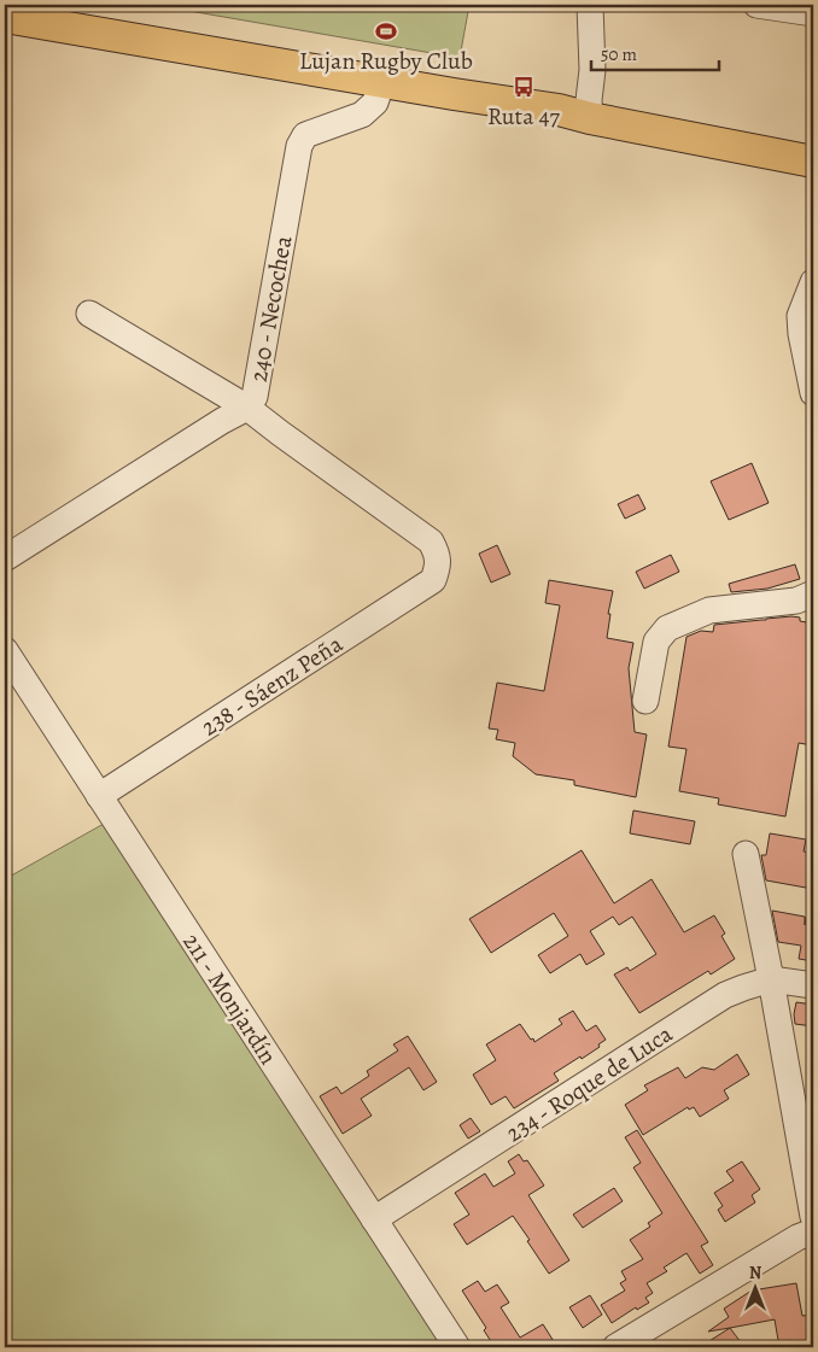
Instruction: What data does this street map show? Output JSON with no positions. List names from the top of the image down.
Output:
{
  "streets": {
    "street": [
      "240 - Necochea",
      "238 - Sáenz Peña",
      "211 - Monjardín",
      "234 - Roque de Luca"
    ]
  },
  "crossings": [
    ["240 - Necochea", "238 - Sáenz Peña"],
    ["238 - Sáenz Peña", "211 - Monjardín"],
    ["211 - Monjardín", "234 - Roque de Luca"]
  ],
  "places": {
    "sports": ["Lujan Rugby Club"],
    "bus stop": ["Ruta 47"]
  },
  "scale_bar": "50 m",
  "north": "top"
}
